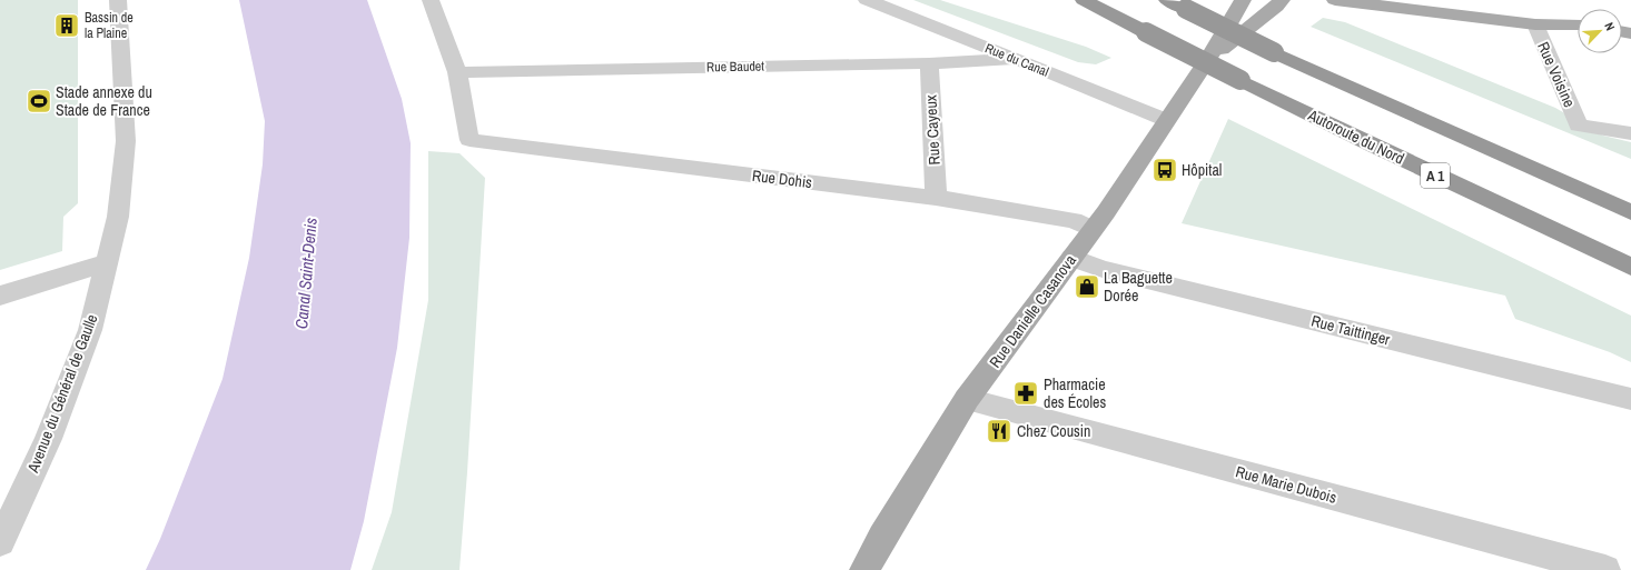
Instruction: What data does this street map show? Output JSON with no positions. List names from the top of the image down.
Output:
{
  "streets": {
    "highway": ["Autoroute du Nord", "A 1"],
    "main road": ["Rue Danielle Casanova"],
    "street": [
      "Rue du Canal",
      "Rue Baudet",
      "Rue Voisine",
      "Rue Cayeux",
      "Rue Dohis",
      "Rue Taittinger",
      "Avenue du Général de Gaulle",
      "Rue Marie Dubois"
    ]
  },
  "crossings": [
    ["Rue du Canal", "Rue Baudet"],
    ["Rue du Canal", "Rue Danielle Casanova"],
    ["Rue Baudet", "Rue Cayeux"],
    ["Rue Baudet", "Rue Dohis"],
    ["Rue Cayeux", "Rue Dohis"],
    ["Rue Dohis", "Rue Danielle Casanova"],
    ["Rue Danielle Casanova", "Rue Taittinger"],
    ["Rue Danielle Casanova", "Rue Marie Dubois"]
  ],
  "water": ["Canal Saint-Denis"],
  "places": {
    "building": ["Bassin de la Plaine"],
    "sports": ["Stade annexe du Stade de France"],
    "bus stop": ["Hôpital"],
    "shop": ["La Baguette Dorée"],
    "pharmacy": ["Pharmacie des Écoles"],
    "restaurant": ["Chez Cousin"]
  },
  "north": "top right"
}
